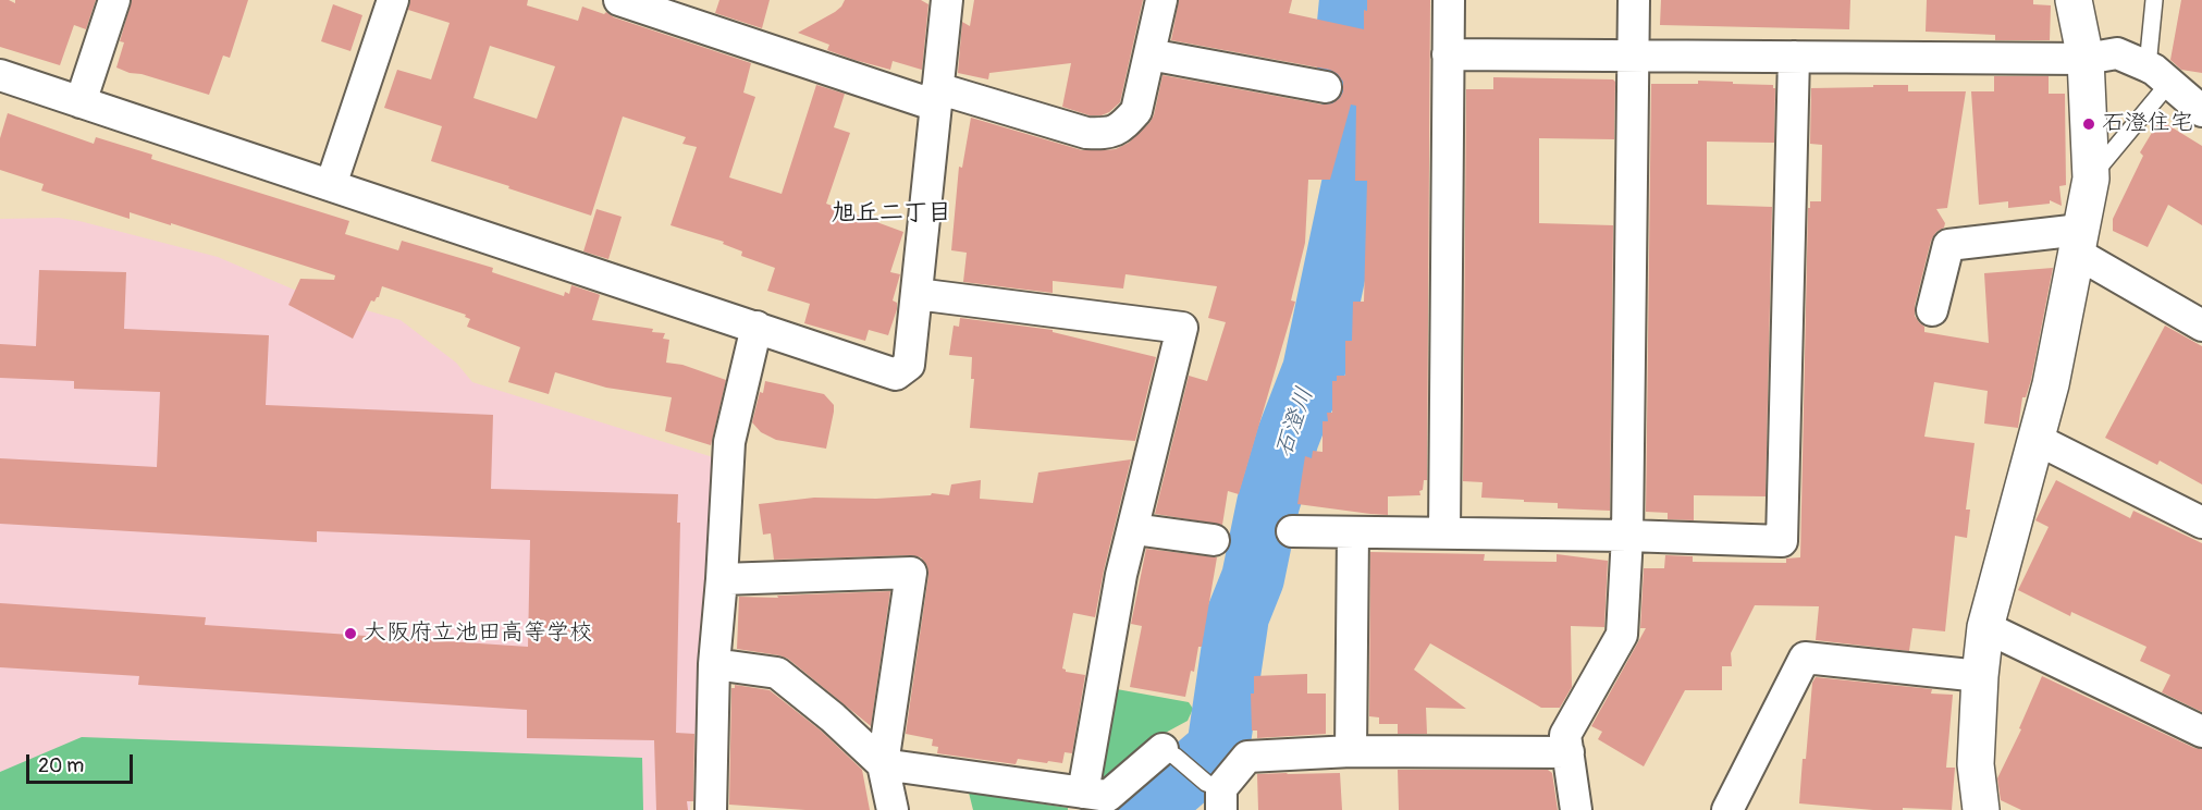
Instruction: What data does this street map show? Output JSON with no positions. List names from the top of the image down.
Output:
{
  "districts": ["旭丘二丁目"],
  "water": ["石澄川"],
  "places": ["石澄住宅", "大阪府立池田高等学校"],
  "scale_bar": "20 m"
}
